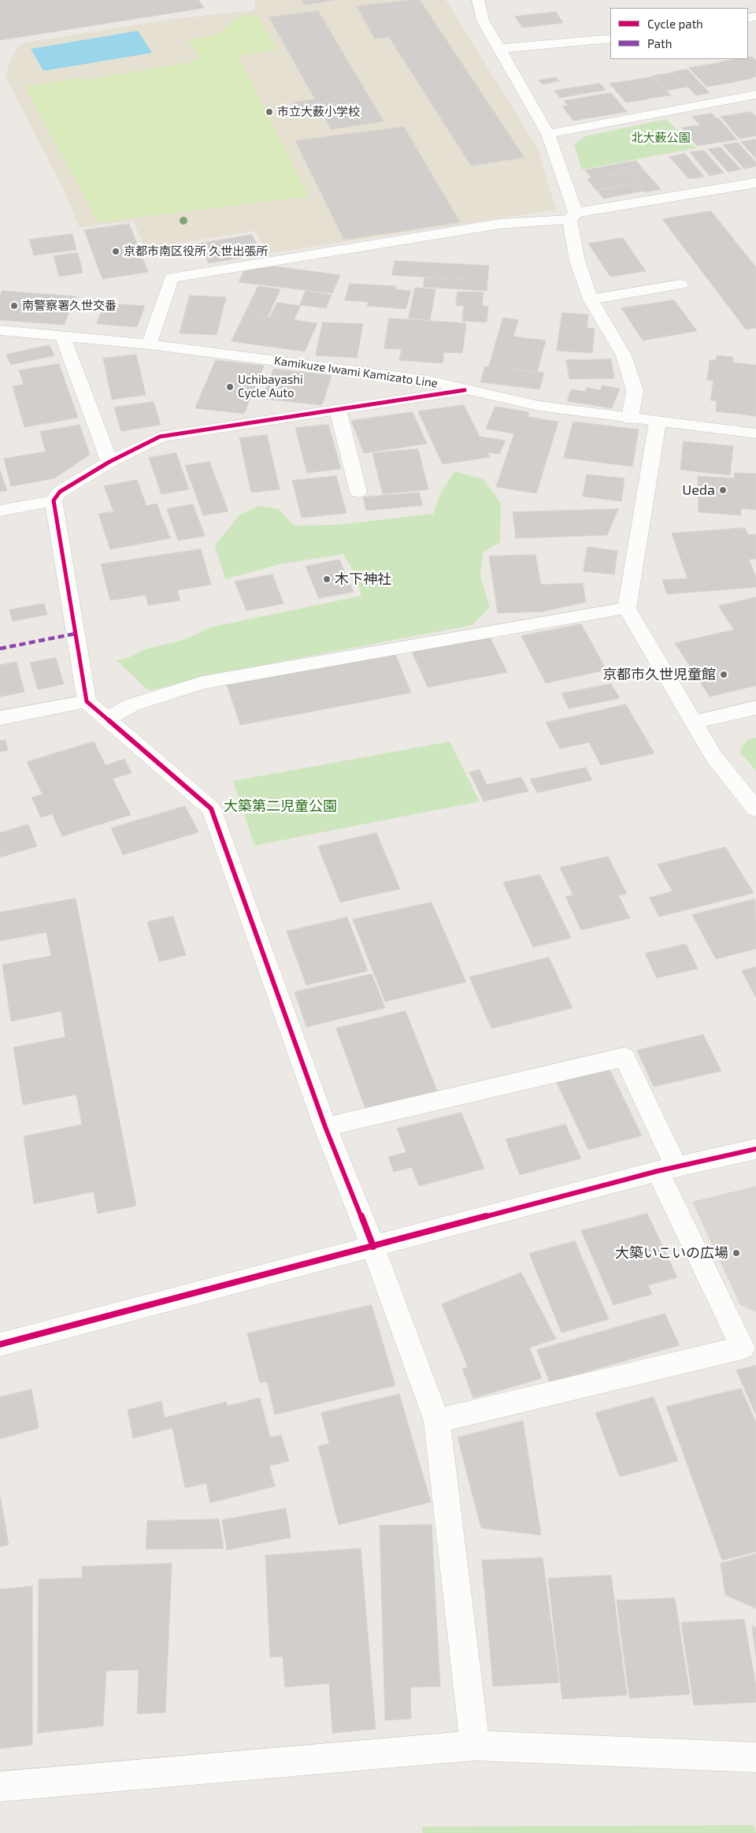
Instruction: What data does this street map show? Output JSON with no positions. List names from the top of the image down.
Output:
{
  "streets": {
    "street": ["Kamikuze Iwami Kamizato Line"]
  },
  "parks": ["北大薮公園", "大築第二児童公園"],
  "places": [
    "市立大薮小学校",
    "京都市南区役所 久世出張所",
    "南警察署久世交番",
    "Uchibayashi Cycle Auto",
    "Ueda",
    "木下神社",
    "京都市久世児童館",
    "大築いこいの広場"
  ],
  "legend": ["Cycle path", "Path"]
}
